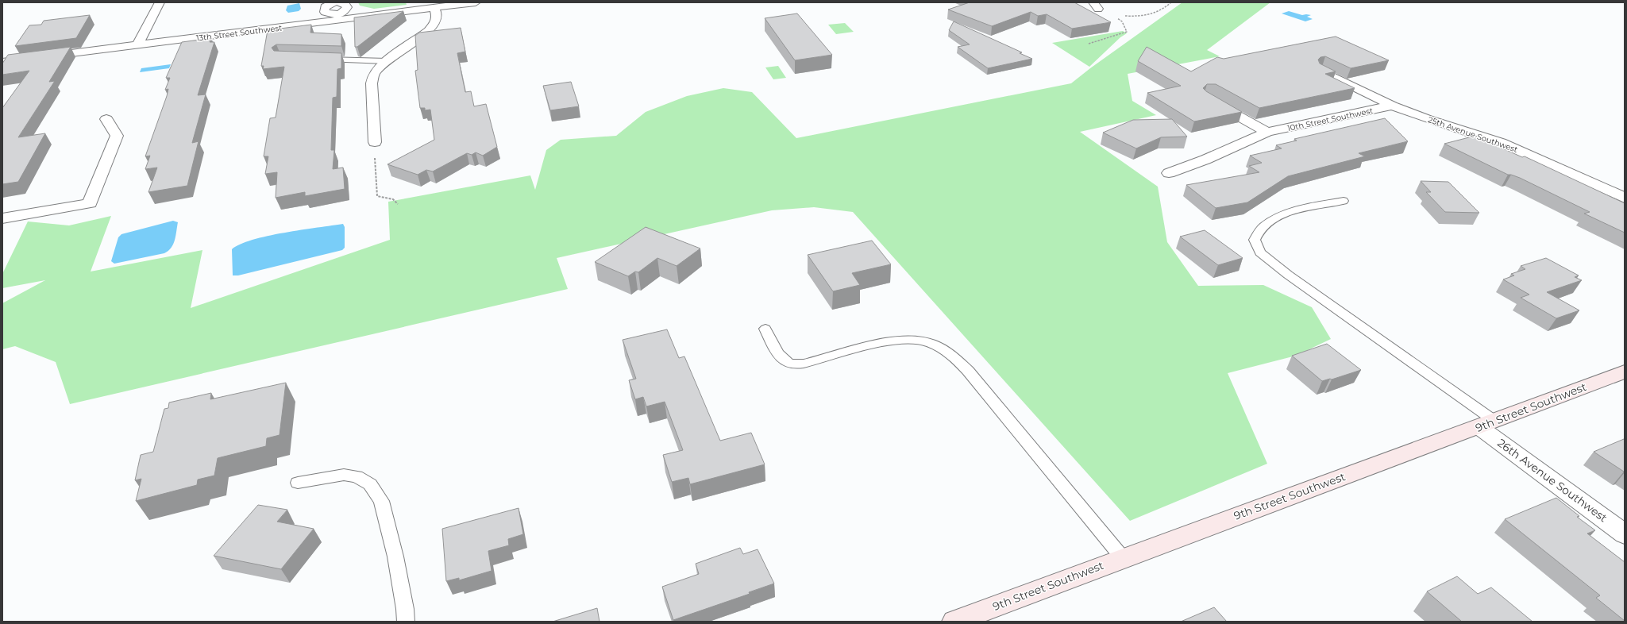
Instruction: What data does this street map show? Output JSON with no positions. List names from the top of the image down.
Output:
{
  "streets": {
    "main road": ["9th Street Southwest"],
    "street": [
      "13th Street Southwest",
      "10th Street Southwest",
      "25th Avenue Southwest",
      "26th Avenue Southwest"
    ]
  },
  "crossings": [
    ["10th Street Southwest", "25th Avenue Southwest"],
    ["9th Street Southwest", "26th Avenue Southwest"]
  ]
}
